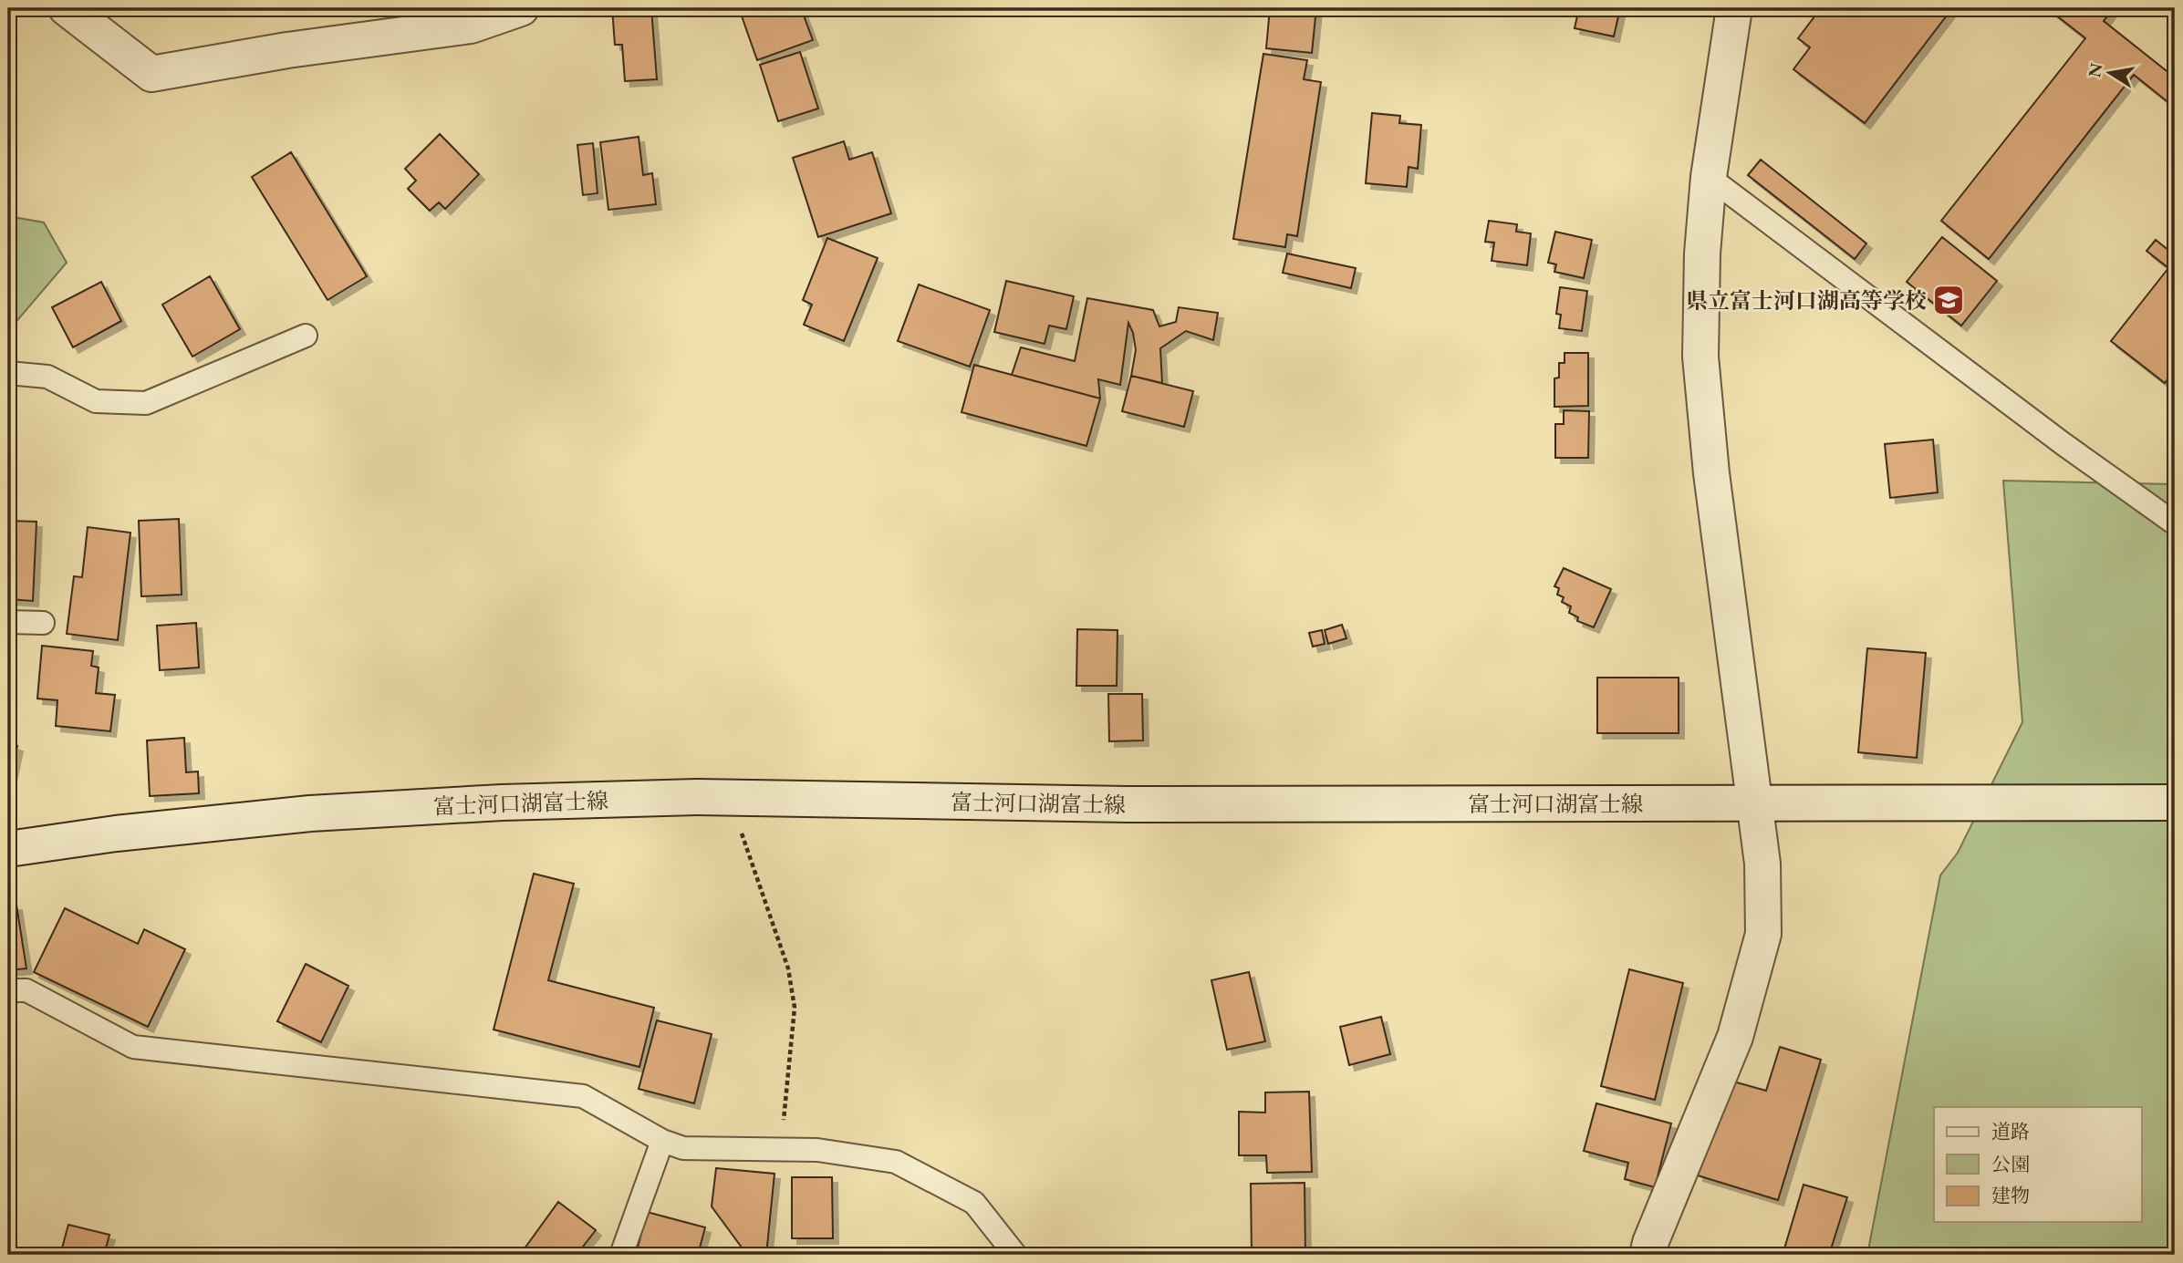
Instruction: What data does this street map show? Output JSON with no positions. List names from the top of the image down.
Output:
{
  "streets": {
    "main road": ["富士河口湖富士線"]
  },
  "places": {
    "school or university": ["県立富士河口湖高等学校"]
  },
  "legend": ["道路", "公園", "建物"],
  "north": "left"
}
